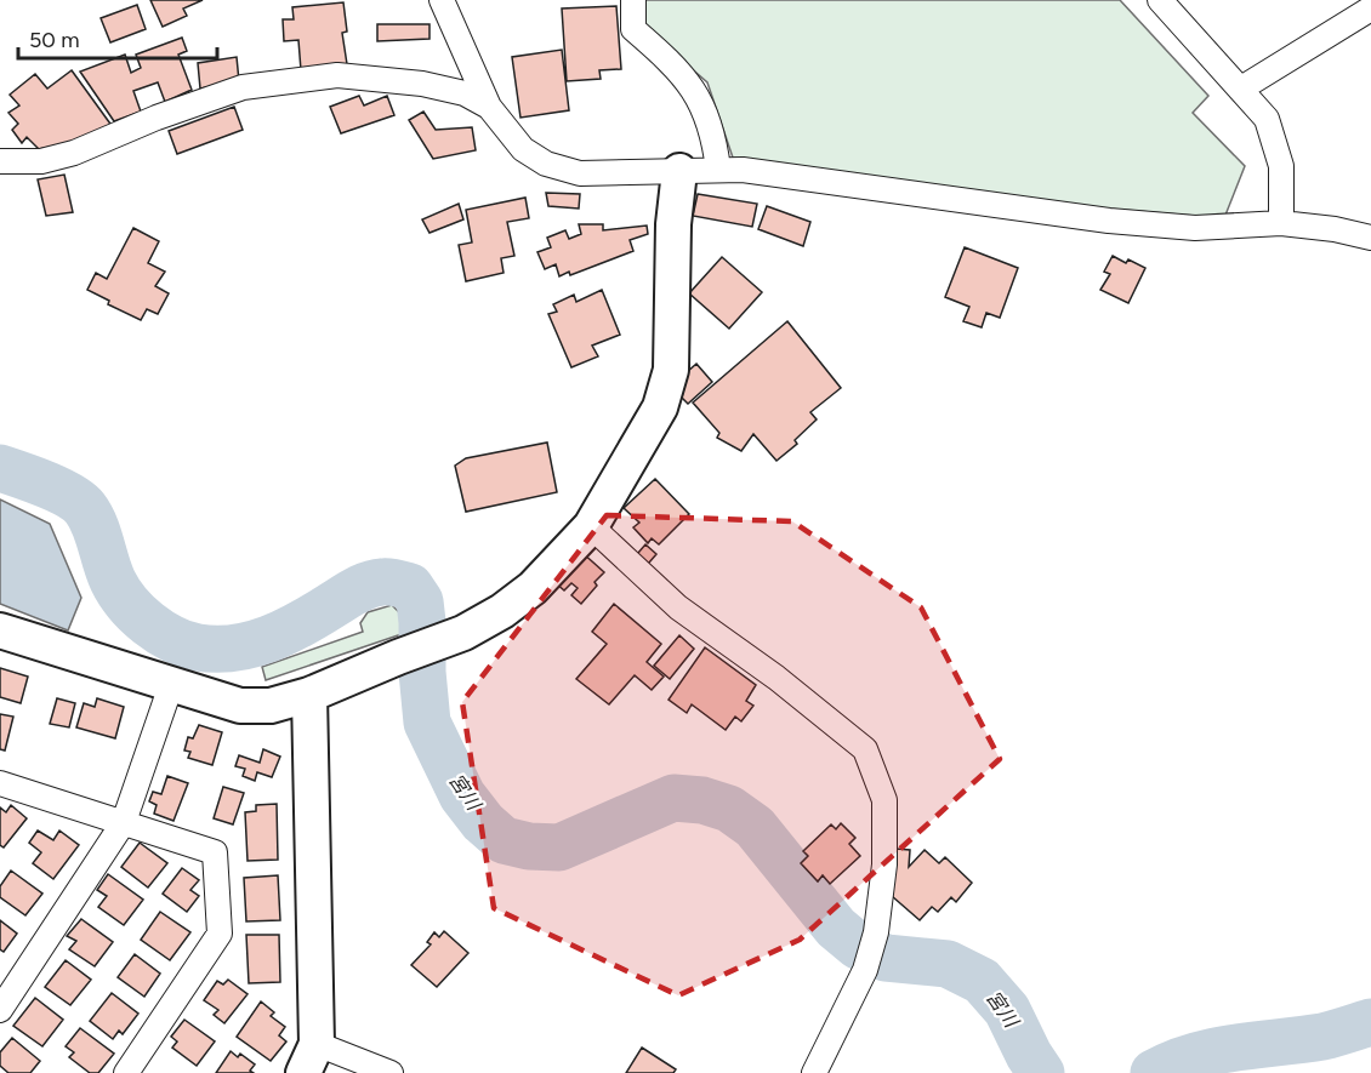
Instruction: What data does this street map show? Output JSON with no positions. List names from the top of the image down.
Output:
{
  "water": ["宮川"],
  "scale_bar": "50 m"
}
